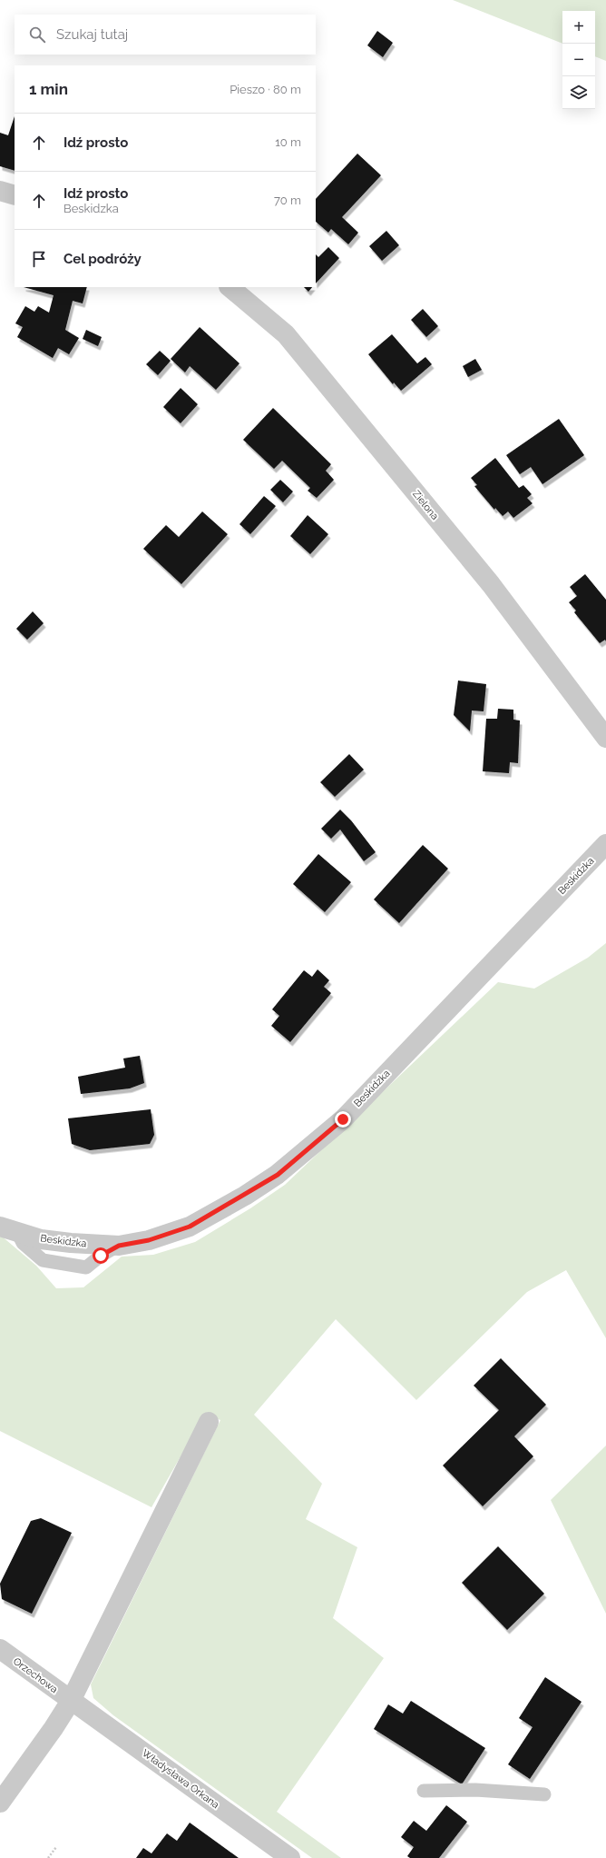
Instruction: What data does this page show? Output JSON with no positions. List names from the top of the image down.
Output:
{
  "streets": {
    "street": [
      "Zielona",
      "Beskidzka",
      "Orzechowa",
      "Władysława Orkana"
    ]
  },
  "crossings": [
    ["Orzechowa", "Władysława Orkana"]
  ],
  "page": {
    "map_buttons": ["+", "−"],
    "search": "Szukaj tutaj",
    "heading": ["1 min", "Pieszo · 80 m"],
    "list": [
      ["Idź prosto", "10 m"],
      ["Idź prosto", "Beskidzka", "70 m"],
      "Cel podróży"
    ]
  }
}
